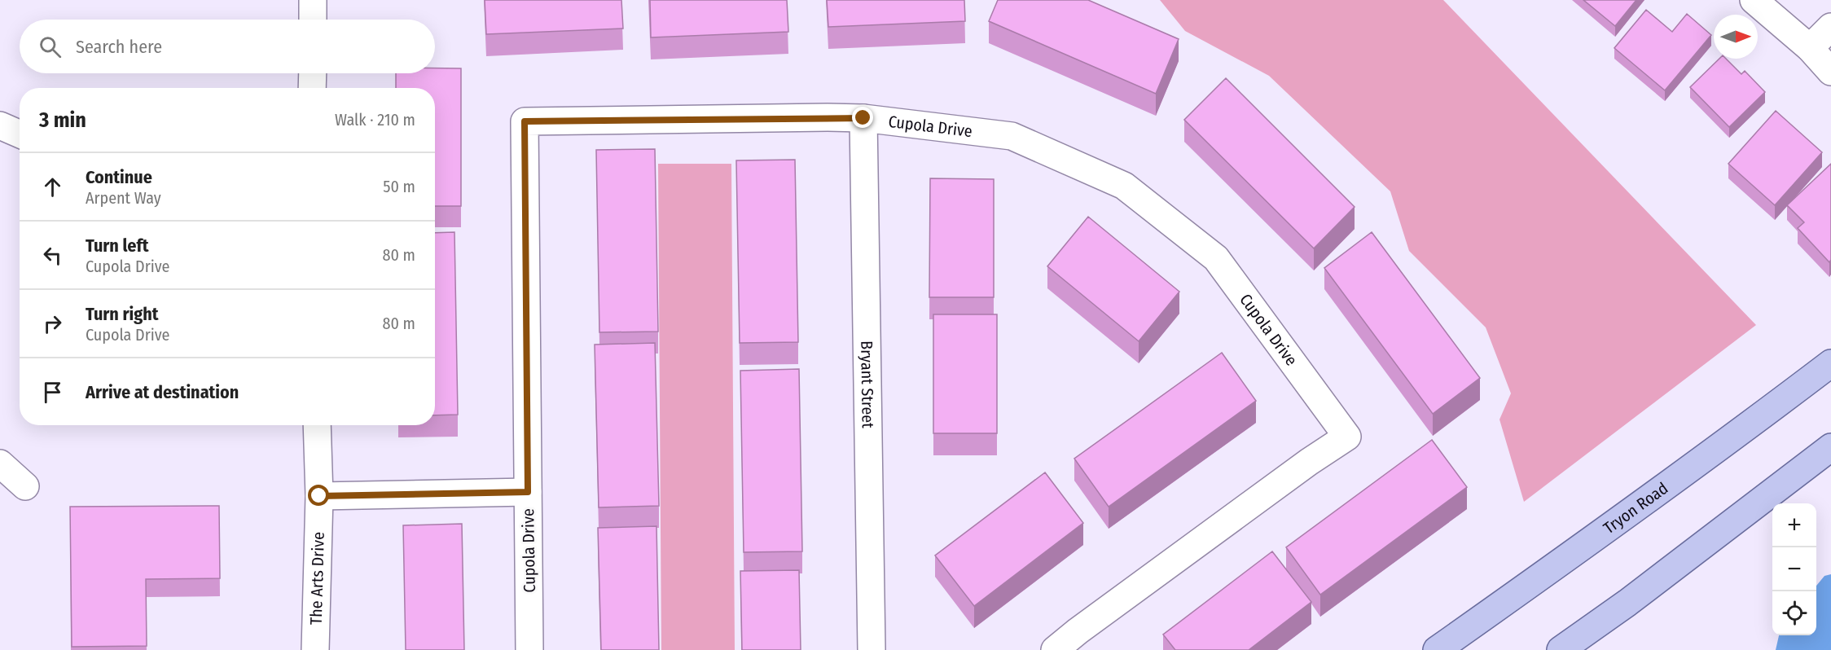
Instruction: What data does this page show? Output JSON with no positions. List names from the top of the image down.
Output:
{
  "streets": {
    "main road": ["Tryon Road"],
    "street": ["Cupola Drive", "Bryant Street", "The Arts Drive"]
  },
  "crossings": [
    ["Cupola Drive", "Bryant Street"]
  ],
  "north": "right",
  "page": {
    "search": "Search here",
    "heading": ["3 min", "Walk · 210 m"],
    "list": [
      ["Continue", "Arpent Way", "50 m"],
      ["Turn left", "Cupola Drive", "80 m"],
      ["Turn right", "Cupola Drive", "80 m"],
      "Arrive at destination"
    ],
    "map_buttons": ["+", "−"]
  }
}
